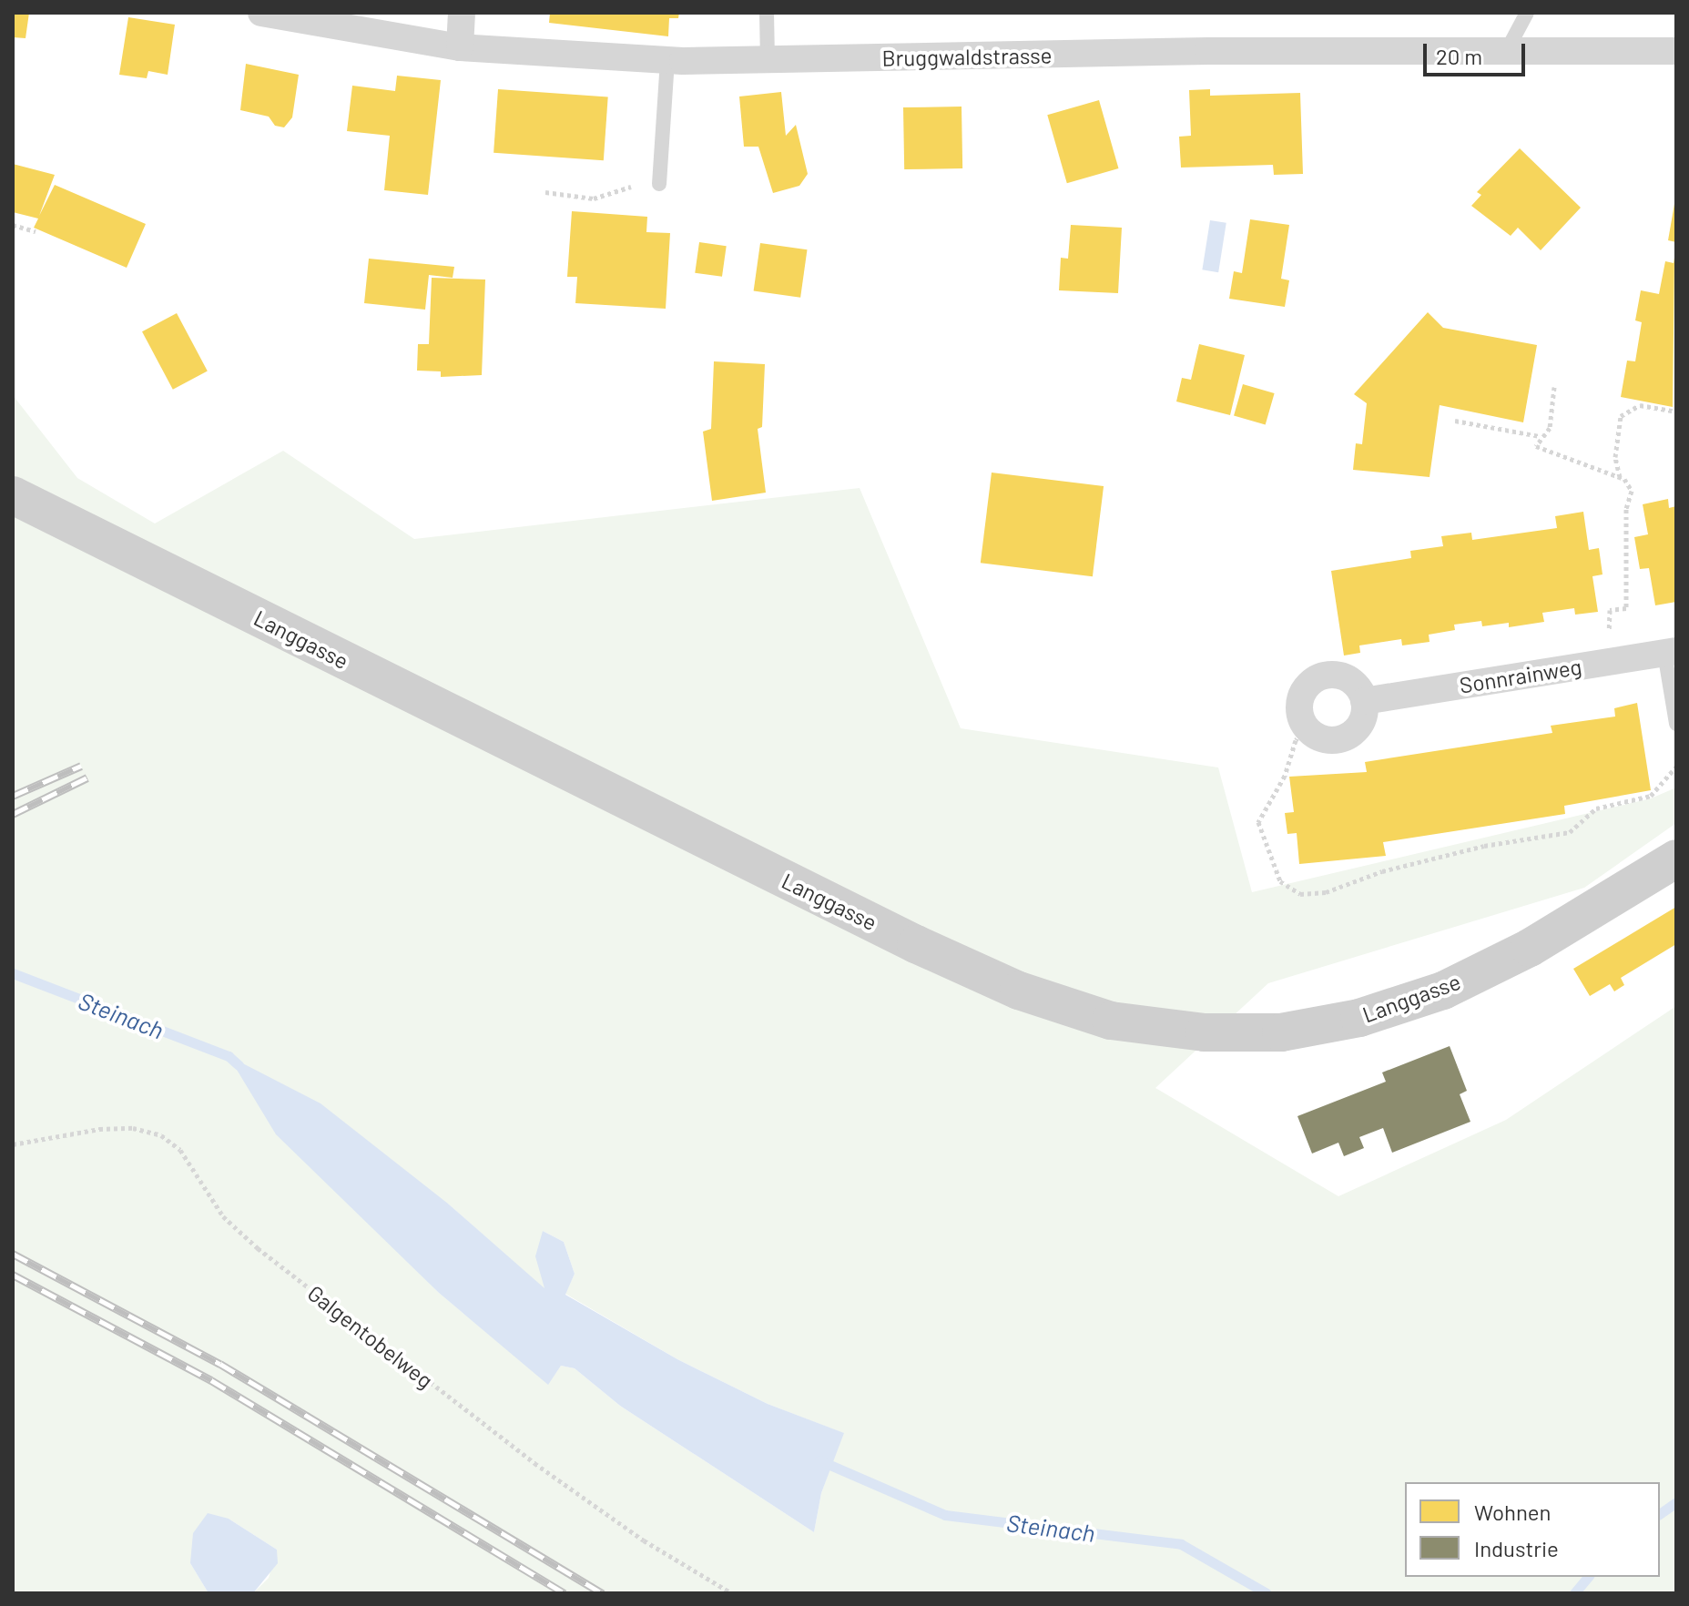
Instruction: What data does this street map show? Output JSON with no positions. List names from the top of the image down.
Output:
{
  "streets": {
    "main road": ["Langgasse"],
    "street": ["Bruggwaldstrasse", "Sonnrainweg"],
    "path": ["Galgentobelweg"]
  },
  "water": ["Steinach"],
  "legend": ["Wohnen", "Industrie"],
  "scale_bar": "20 m"
}
